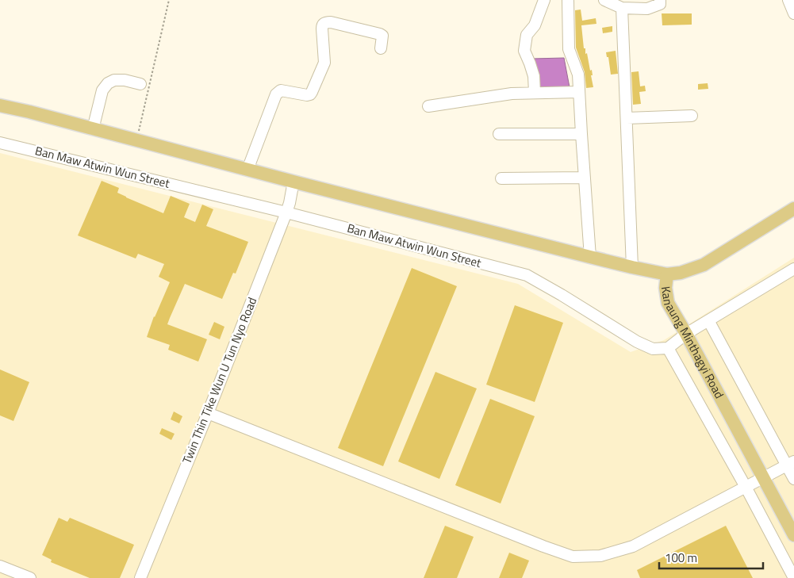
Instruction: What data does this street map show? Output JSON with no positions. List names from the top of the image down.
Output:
{
  "streets": {
    "main road": ["Kanaung Minthagyi Road"],
    "street": ["Ban Maw Atwin Wun Street", "Twin Thin Tike Wun U Tun Nyo Road"]
  },
  "crossings": [
    ["Ban Maw Atwin Wun Street", "Twin Thin Tike Wun U Tun Nyo Road"]
  ],
  "scale_bar": "100 m"
}
